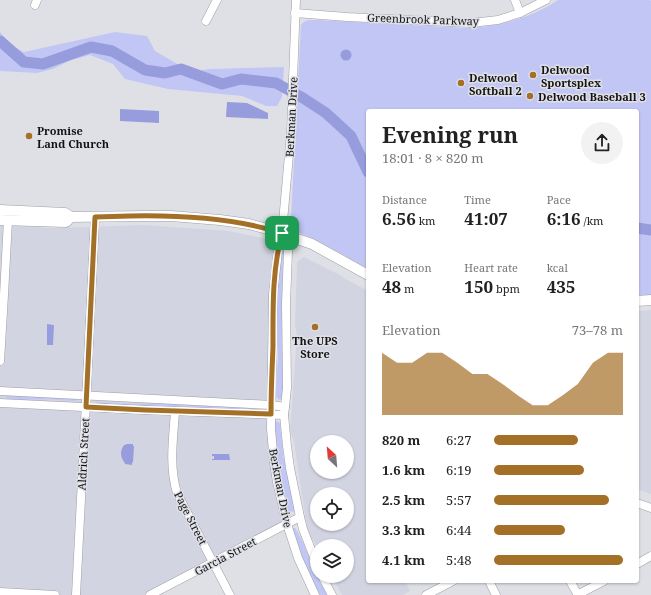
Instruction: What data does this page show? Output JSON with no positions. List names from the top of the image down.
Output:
{
  "streets": {
    "street": [
      "Greenbrook Parkway",
      "Berkman Drive",
      "Aldrich Street",
      "Page Street",
      "Garcia Street"
    ]
  },
  "crossings": [
    ["Greenbrook Parkway", "Berkman Drive"],
    ["Berkman Drive", "Garcia Street"],
    ["Page Street", "Garcia Street"]
  ],
  "places": [
    "Delwood Sportsplex",
    "Delwood Softball 2",
    "Delwood Baseball 3",
    "Promise Land Church",
    "The UPS Store"
  ],
  "north": "top left",
  "page": {
    "heading": ["Evening run", "18:01 · 8 × 820 m"],
    "stats": [
      ["Distance", "6.56 km"],
      ["Time", "41:07"],
      ["Pace", "6:16 /km"],
      ["Elevation", "48 m"],
      ["Heart rate", "150 bpm"],
      ["kcal", "435"]
    ],
    "chart": ["Elevation", "73–78 m"],
    "list": [
      {
        "name": "820 m",
        "note": "6:27"
      },
      {
        "name": "1.6 km",
        "note": "6:19"
      },
      {
        "name": "2.5 km",
        "note": "5:57"
      },
      {
        "name": "3.3 km",
        "note": "6:44"
      },
      {
        "name": "4.1 km",
        "note": "5:48"
      }
    ]
  }
}
